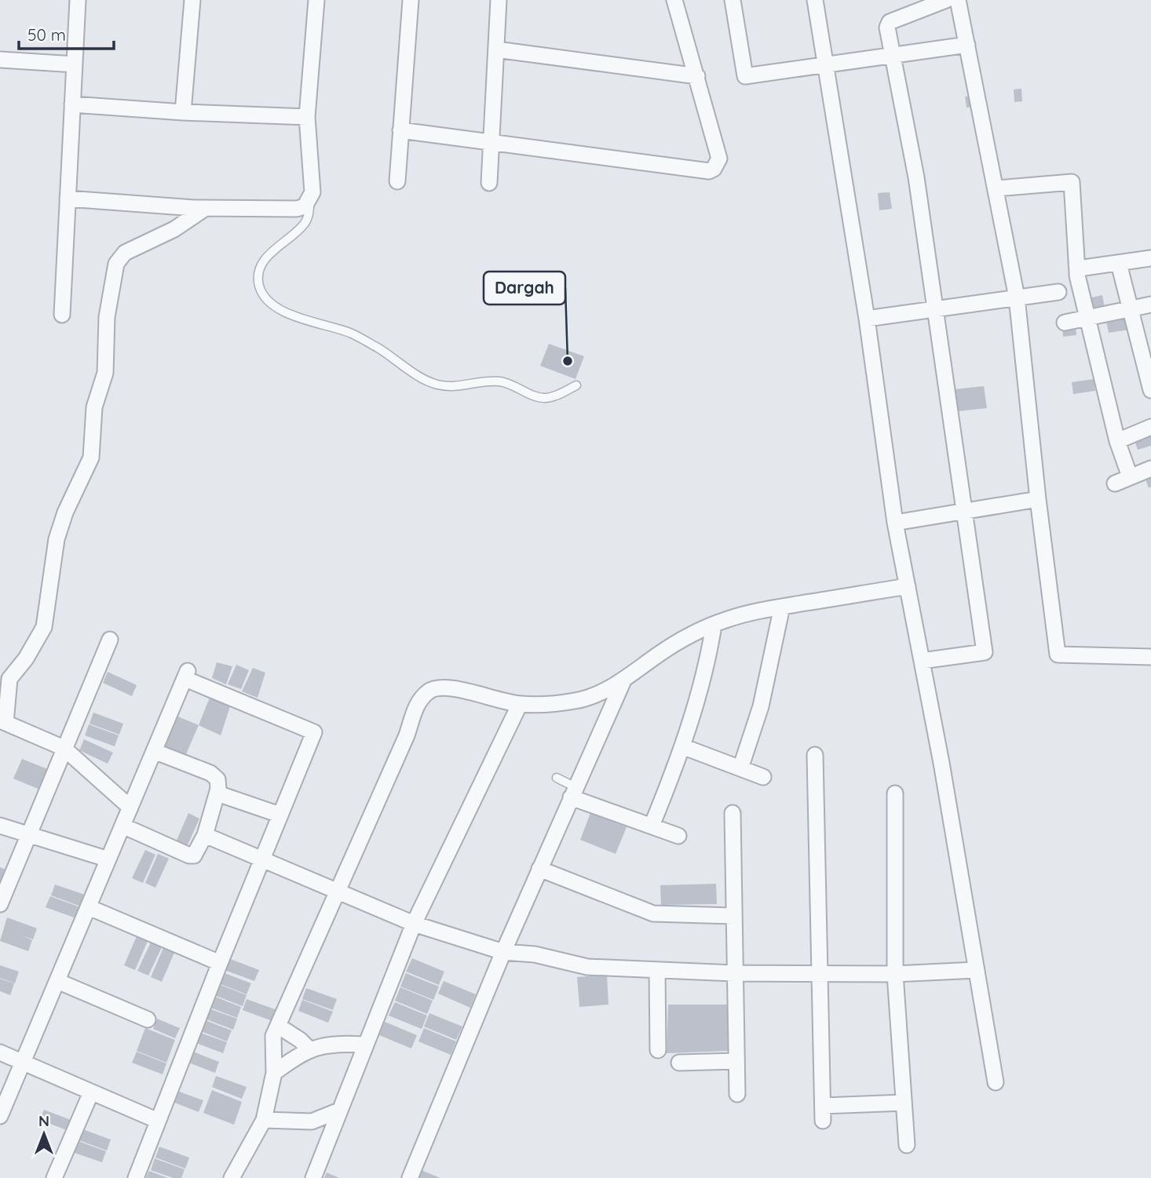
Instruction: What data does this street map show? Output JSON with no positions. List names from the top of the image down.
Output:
{
  "places": ["Dargah"],
  "scale_bar": "50 m",
  "north": "top"
}
